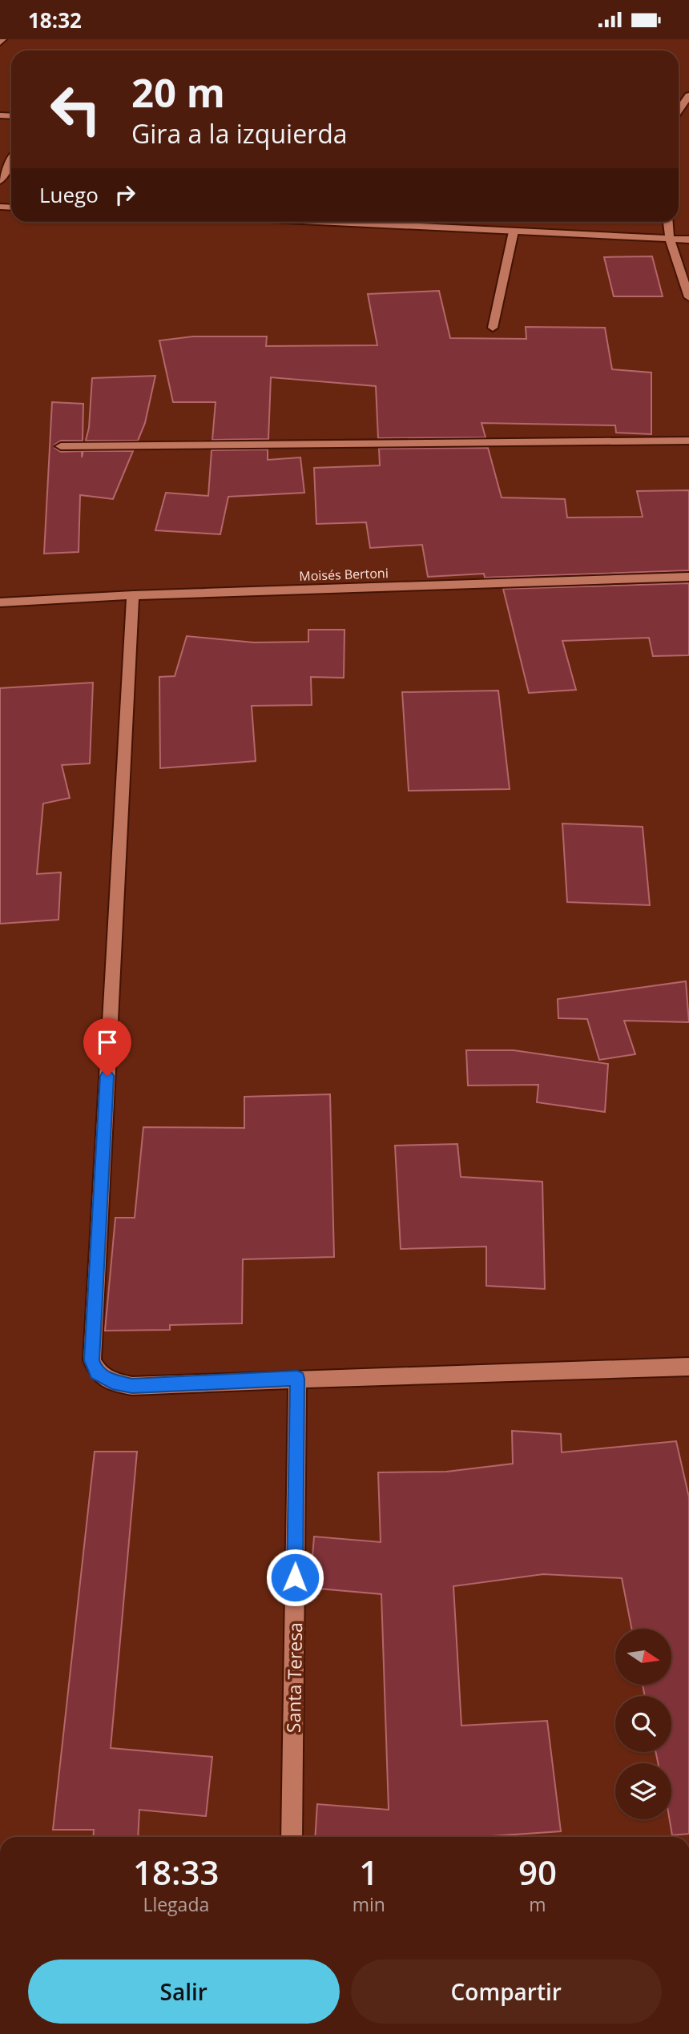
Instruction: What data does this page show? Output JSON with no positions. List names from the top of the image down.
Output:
{
  "streets": {
    "street": ["Moisés Bertoni", "Santa Teresa"]
  },
  "north": "right",
  "page": {
    "status": "18:32",
    "turn": ["20 m", "Gira a la izquierda"],
    "then": "Luego",
    "eta": [
      "18:33",
      "Llegada",
      "1",
      "min",
      "90",
      "m"
    ],
    "buttons": ["Salir", "Compartir"]
  }
}
